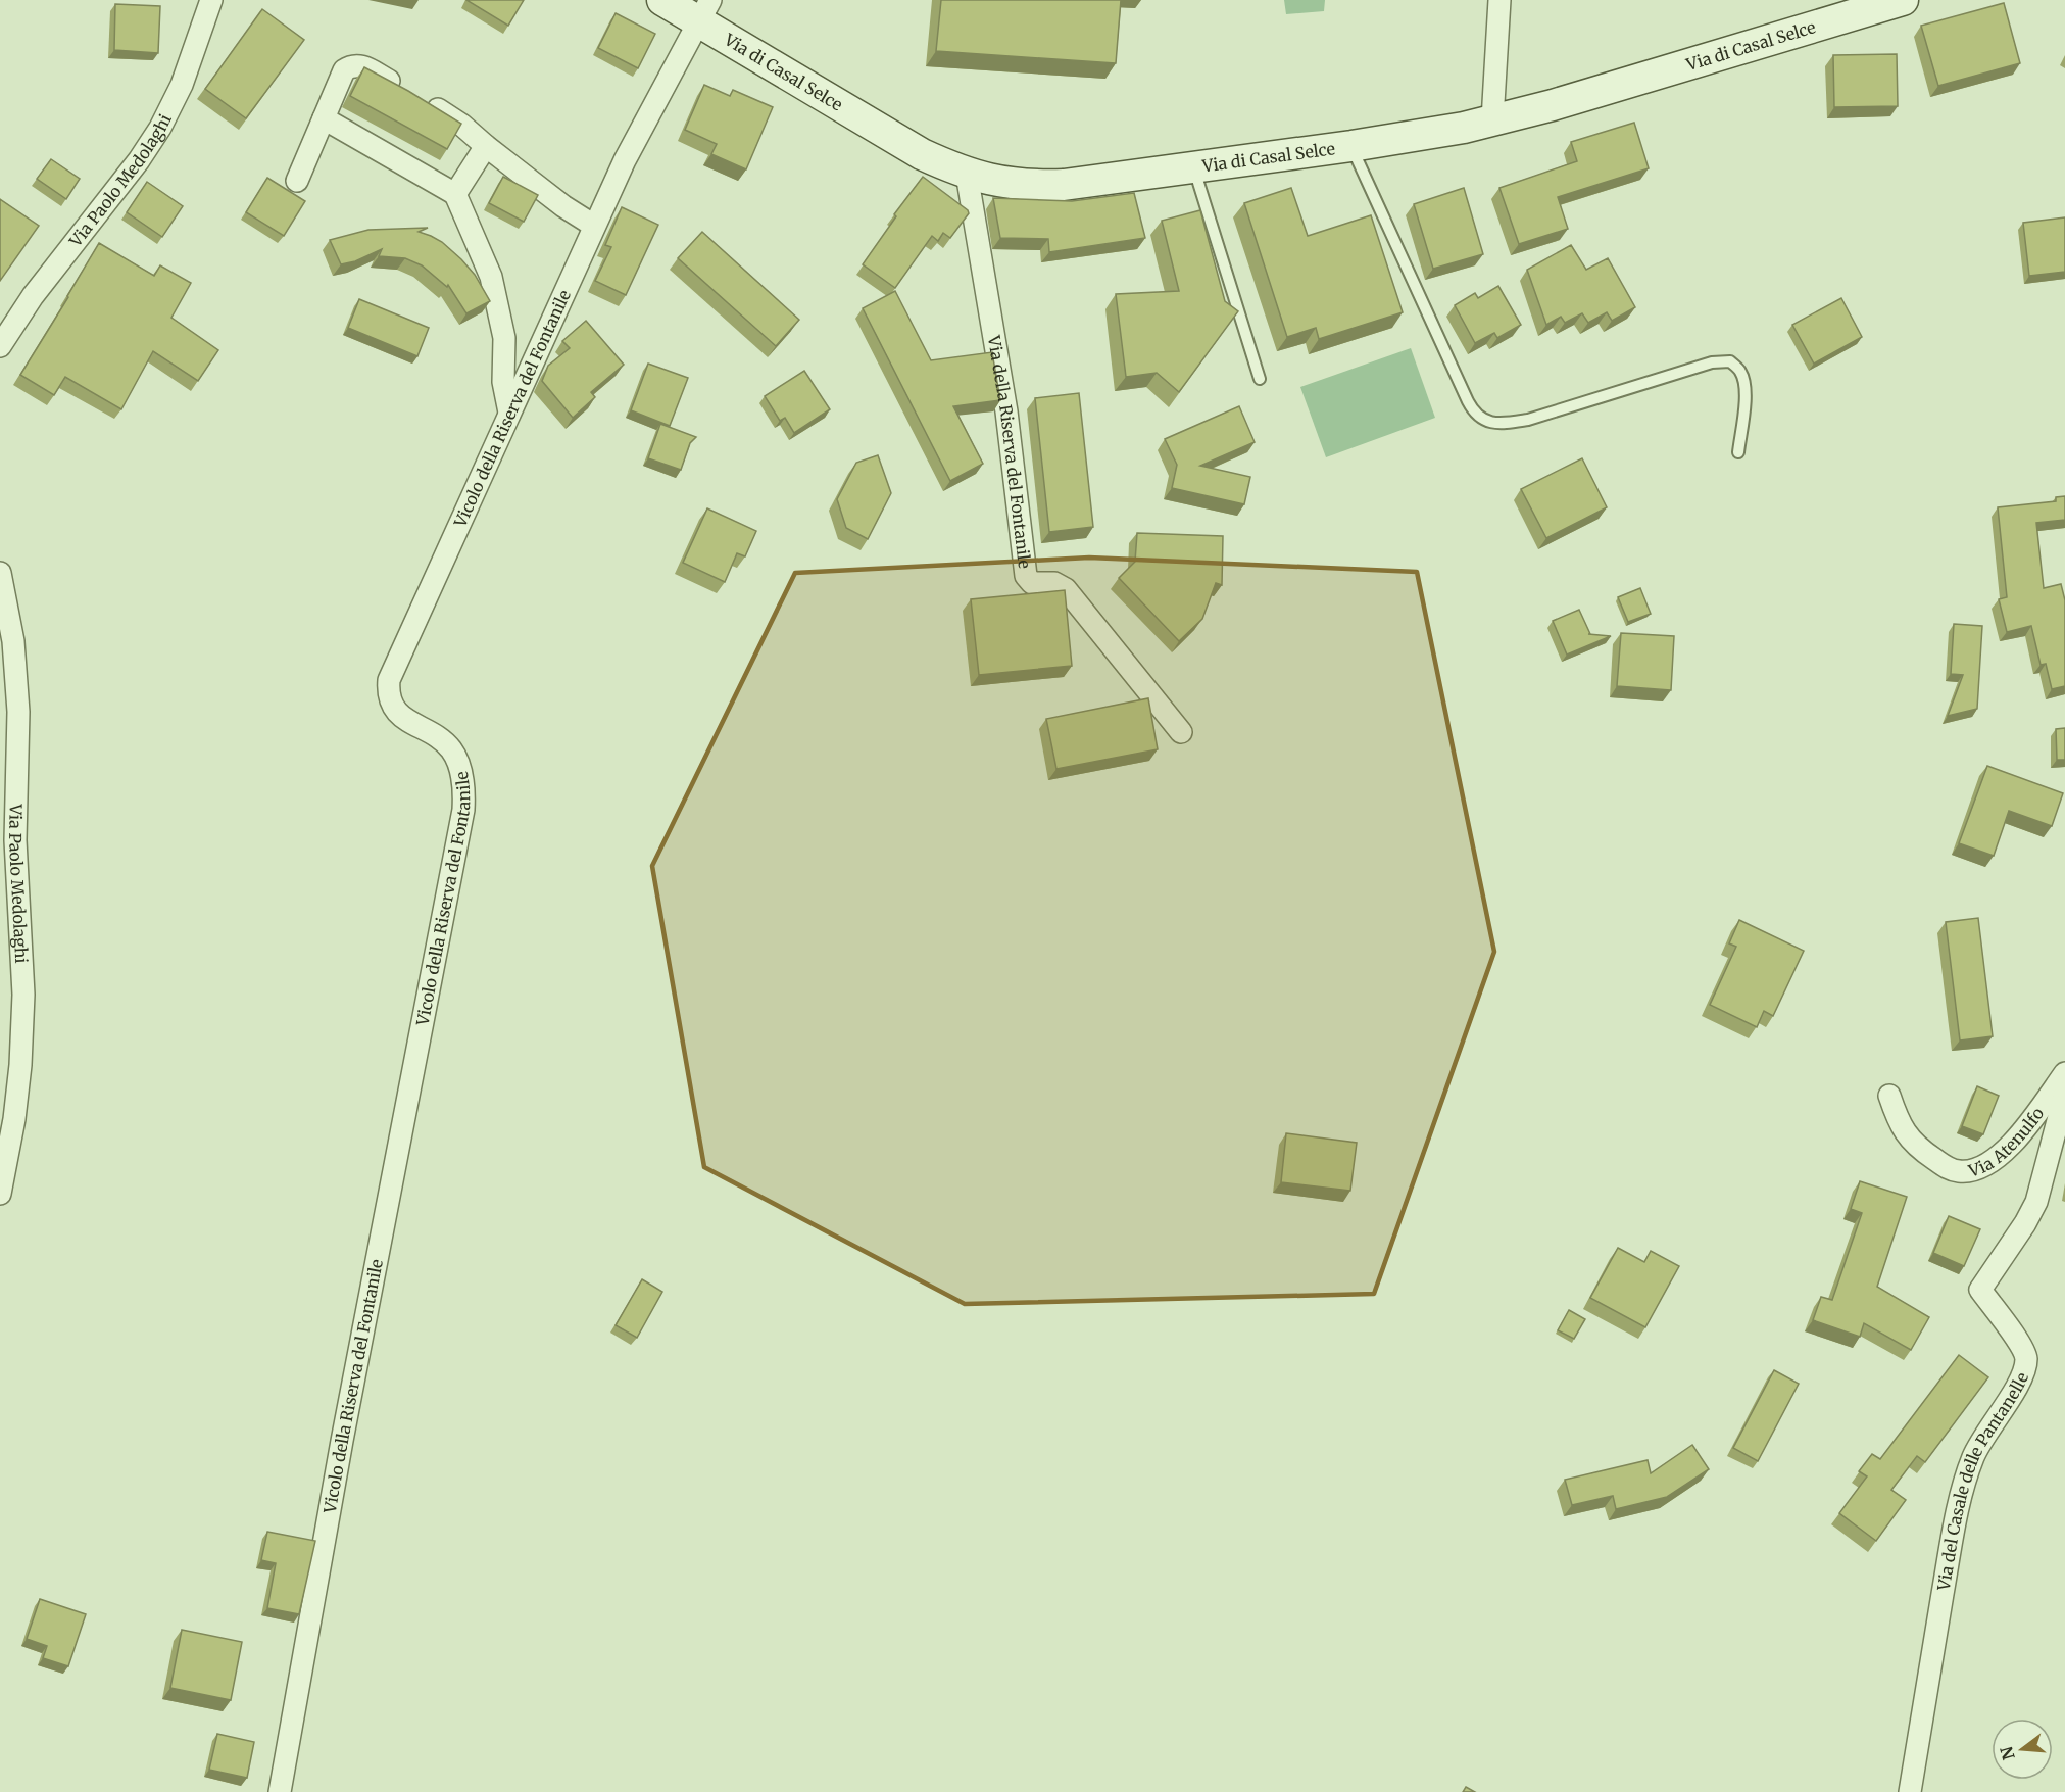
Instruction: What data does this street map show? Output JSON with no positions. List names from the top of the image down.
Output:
{
  "streets": {
    "main road": ["Via di Casal Selce"],
    "street": [
      "Via Paolo Medolaghi",
      "Vicolo della Riserva del Fontanile",
      "Via della Riserva del Fontanile",
      "Via Atenulfo",
      "Via del Casale delle Pantanelle"
    ]
  },
  "crossings": [
    ["Via di Casal Selce", "Vicolo della Riserva del Fontanile"],
    ["Via di Casal Selce", "Via della Riserva del Fontanile"]
  ],
  "north": "left"
}
